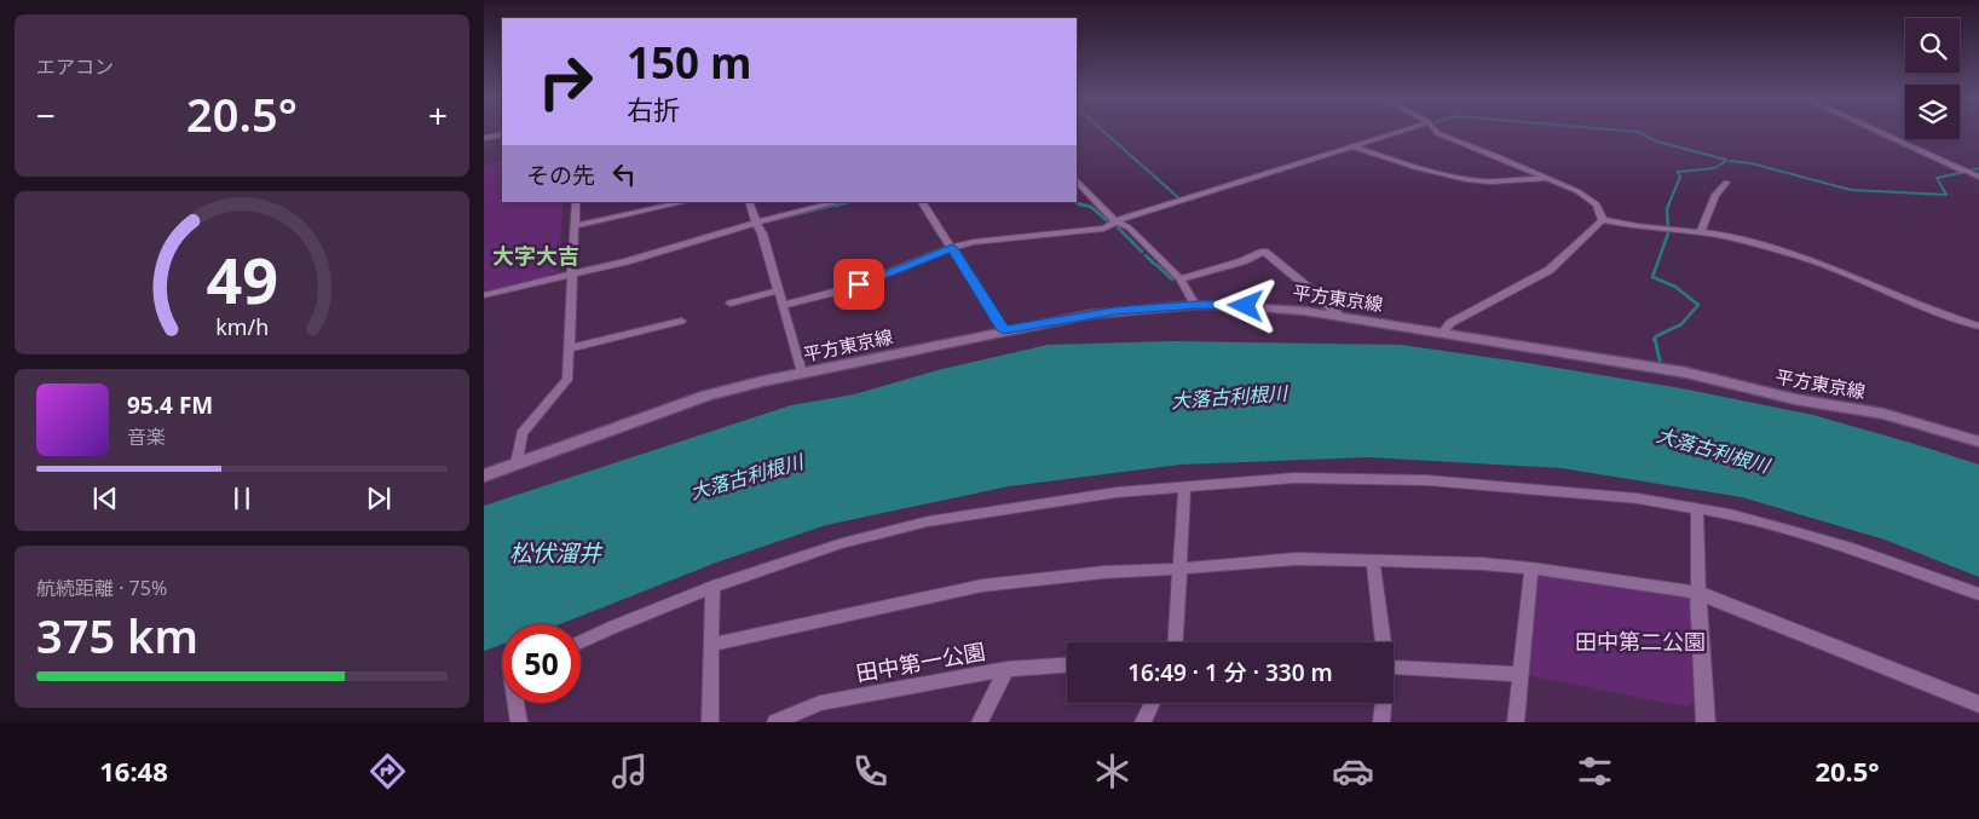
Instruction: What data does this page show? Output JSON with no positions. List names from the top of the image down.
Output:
{
  "streets": {
    "main road": ["平方東京線"],
    "street": ["田中第一公園"]
  },
  "districts": ["大字大吉"],
  "water": ["大落古利根川", "松伏溜井"],
  "parks": ["田中第二公園"],
  "page": {
    "tile": [
      "エアコン",
      ["航続距離 · 75%", "375 km"]
    ],
    "turn": ["150 m", "右折"],
    "heat": ["−", "20.5°", "+"],
    "then": "その先",
    "song": ["95.4 FM", "音楽"],
    "limit": "50",
    "trip": "16:49 · 1 分 · 330 m",
    "tabs": ["16:48", "20.5°"],
    "gauge": ["49", "km/h"]
  }
}
